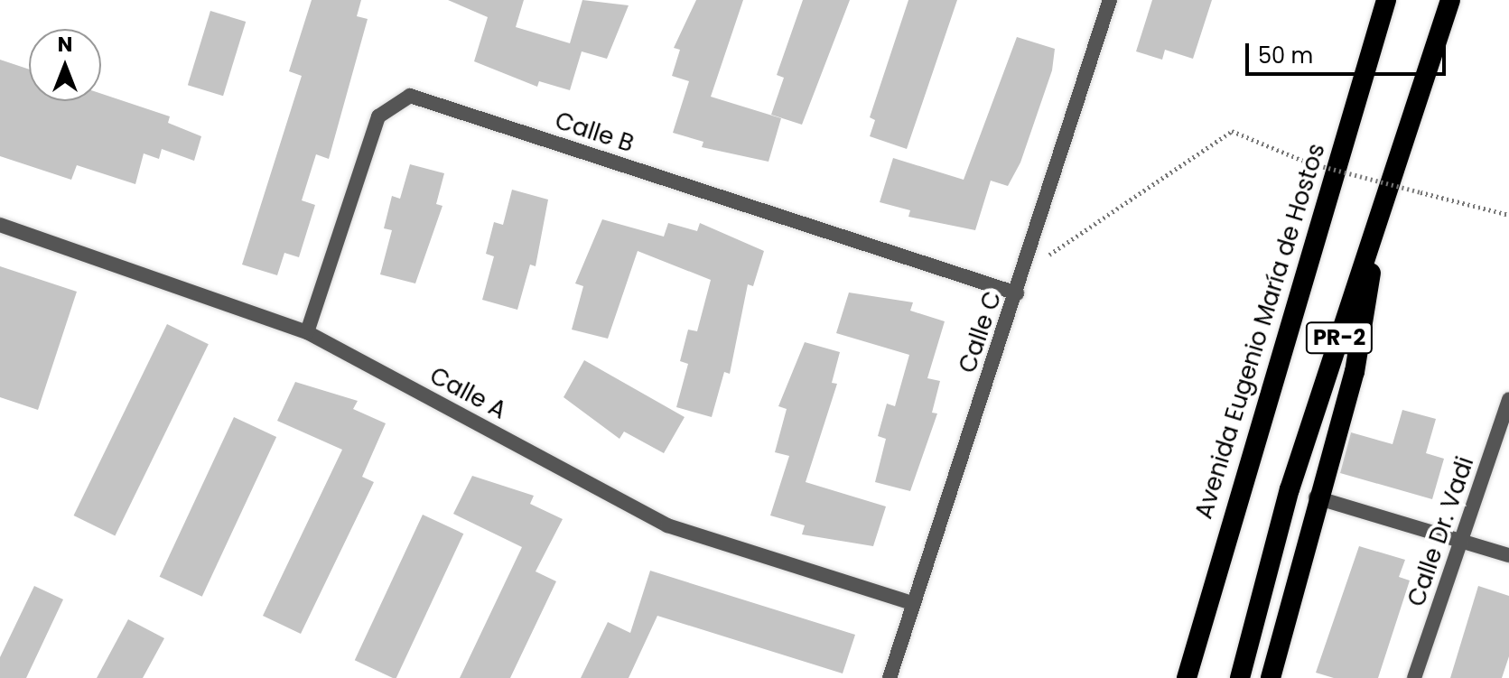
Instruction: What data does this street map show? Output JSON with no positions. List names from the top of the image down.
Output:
{
  "streets": {
    "highway": ["Avenida Eugenio María de Hostos", "PR-2"],
    "street": [
      "Calle B",
      "Calle C",
      "Calle A",
      "Calle Dr. Vadi"
    ]
  },
  "crossings": [
    ["Calle B", "Calle C"],
    ["Calle B", "Calle A"],
    ["Calle C", "Calle A"]
  ],
  "scale_bar": "50 m",
  "north": "top"
}
